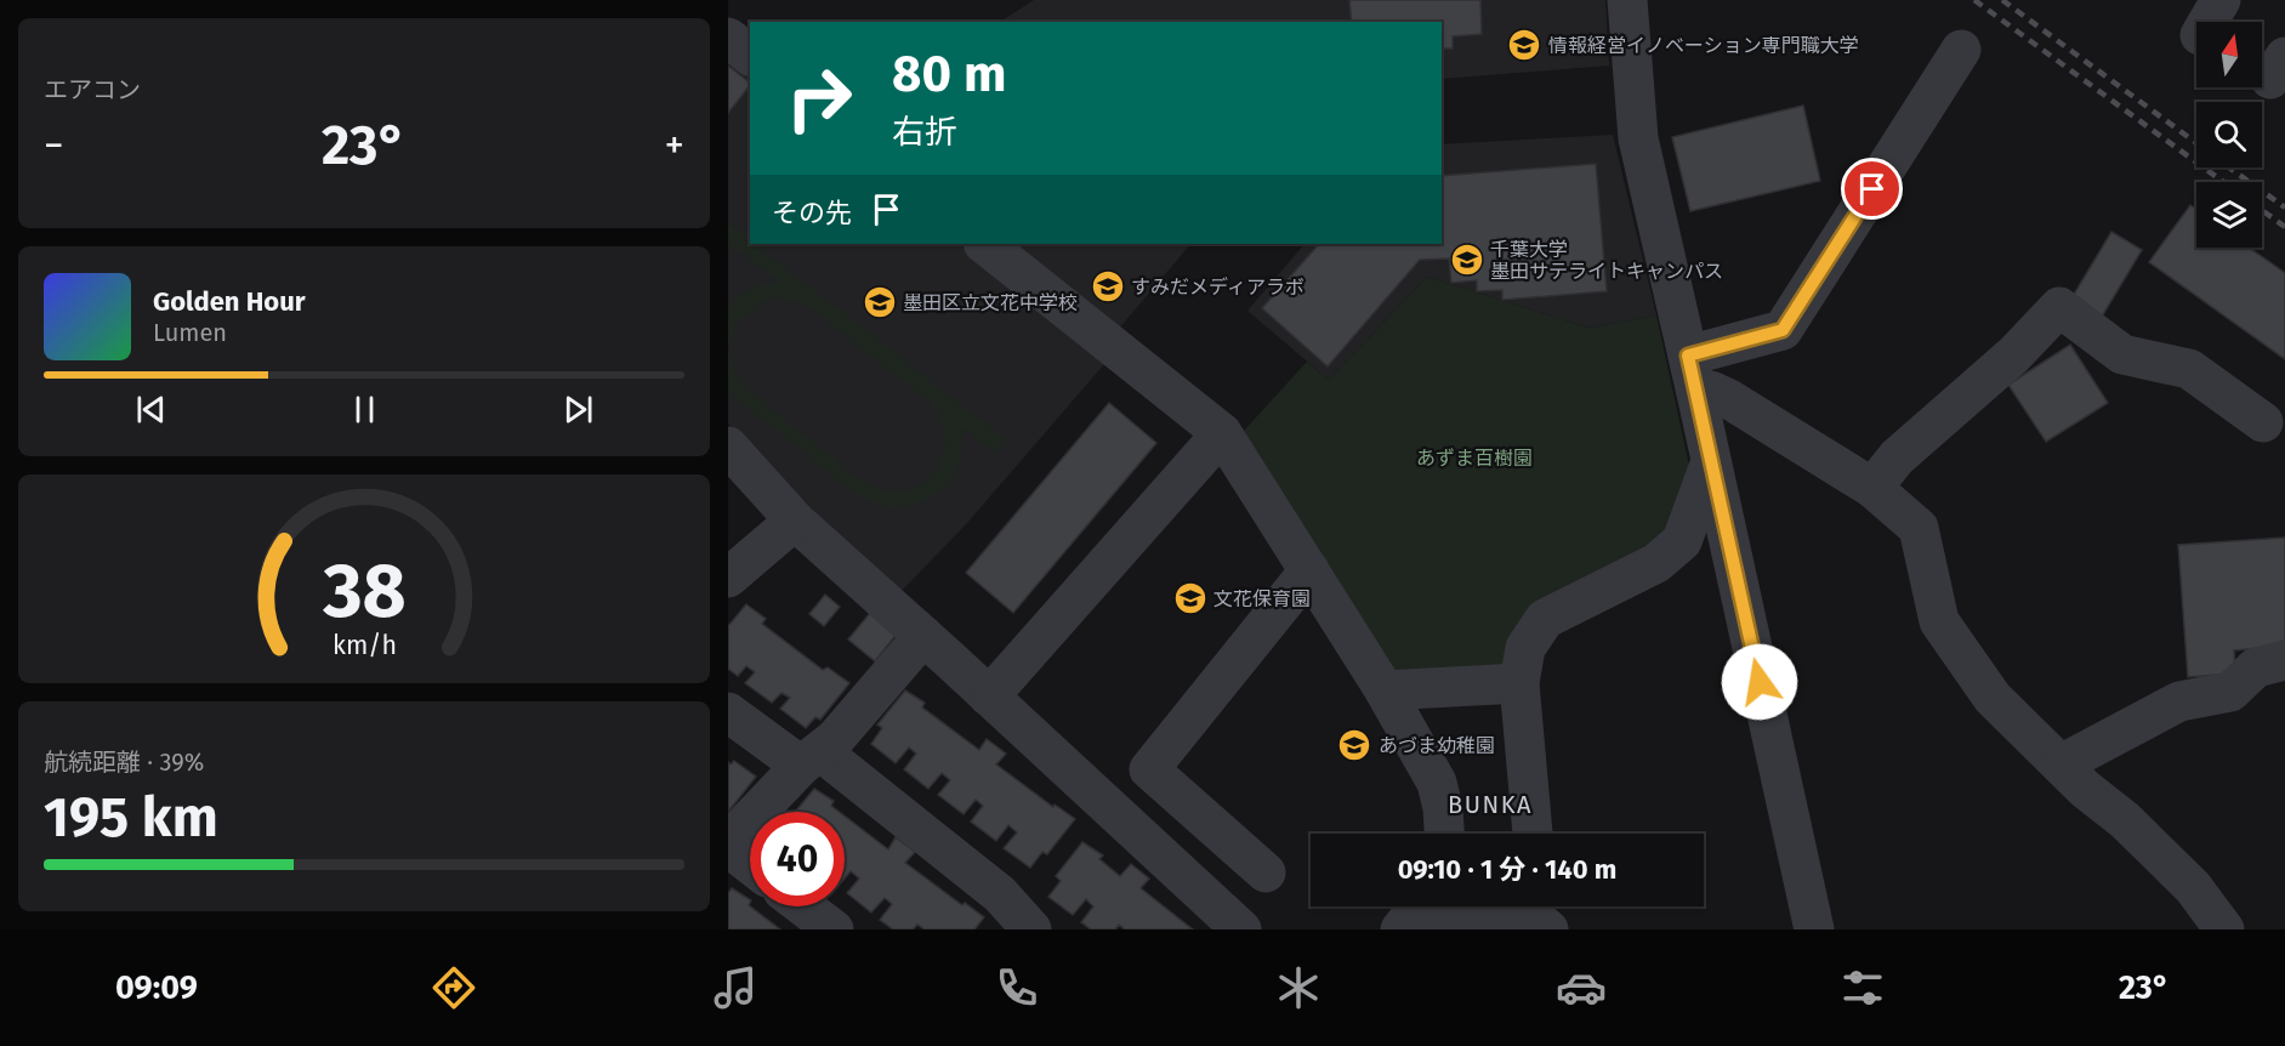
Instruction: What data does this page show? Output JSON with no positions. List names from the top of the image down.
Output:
{
  "districts": ["BUNKA"],
  "parks": ["あずま百樹園"],
  "places": {
    "school or university": [
      "情報経営イノベーション専門職大学",
      "千葉大学 墨田サテライトキャンパス",
      "すみだメディアラボ",
      "墨田区立文花中学校",
      "文花保育園",
      "あづま幼稚園"
    ]
  },
  "north": "top",
  "page": {
    "tile": [
      "エアコン",
      ["航続距離 · 39%", "195 km"]
    ],
    "turn": ["80 m", "右折"],
    "heat": ["−", "23°", "+"],
    "then": "その先",
    "song": ["Golden Hour", "Lumen"],
    "limit": "40",
    "trip": "09:10 · 1 分 · 140 m",
    "tabs": ["09:09", "23°"],
    "gauge": ["38", "km/h"]
  }
}
